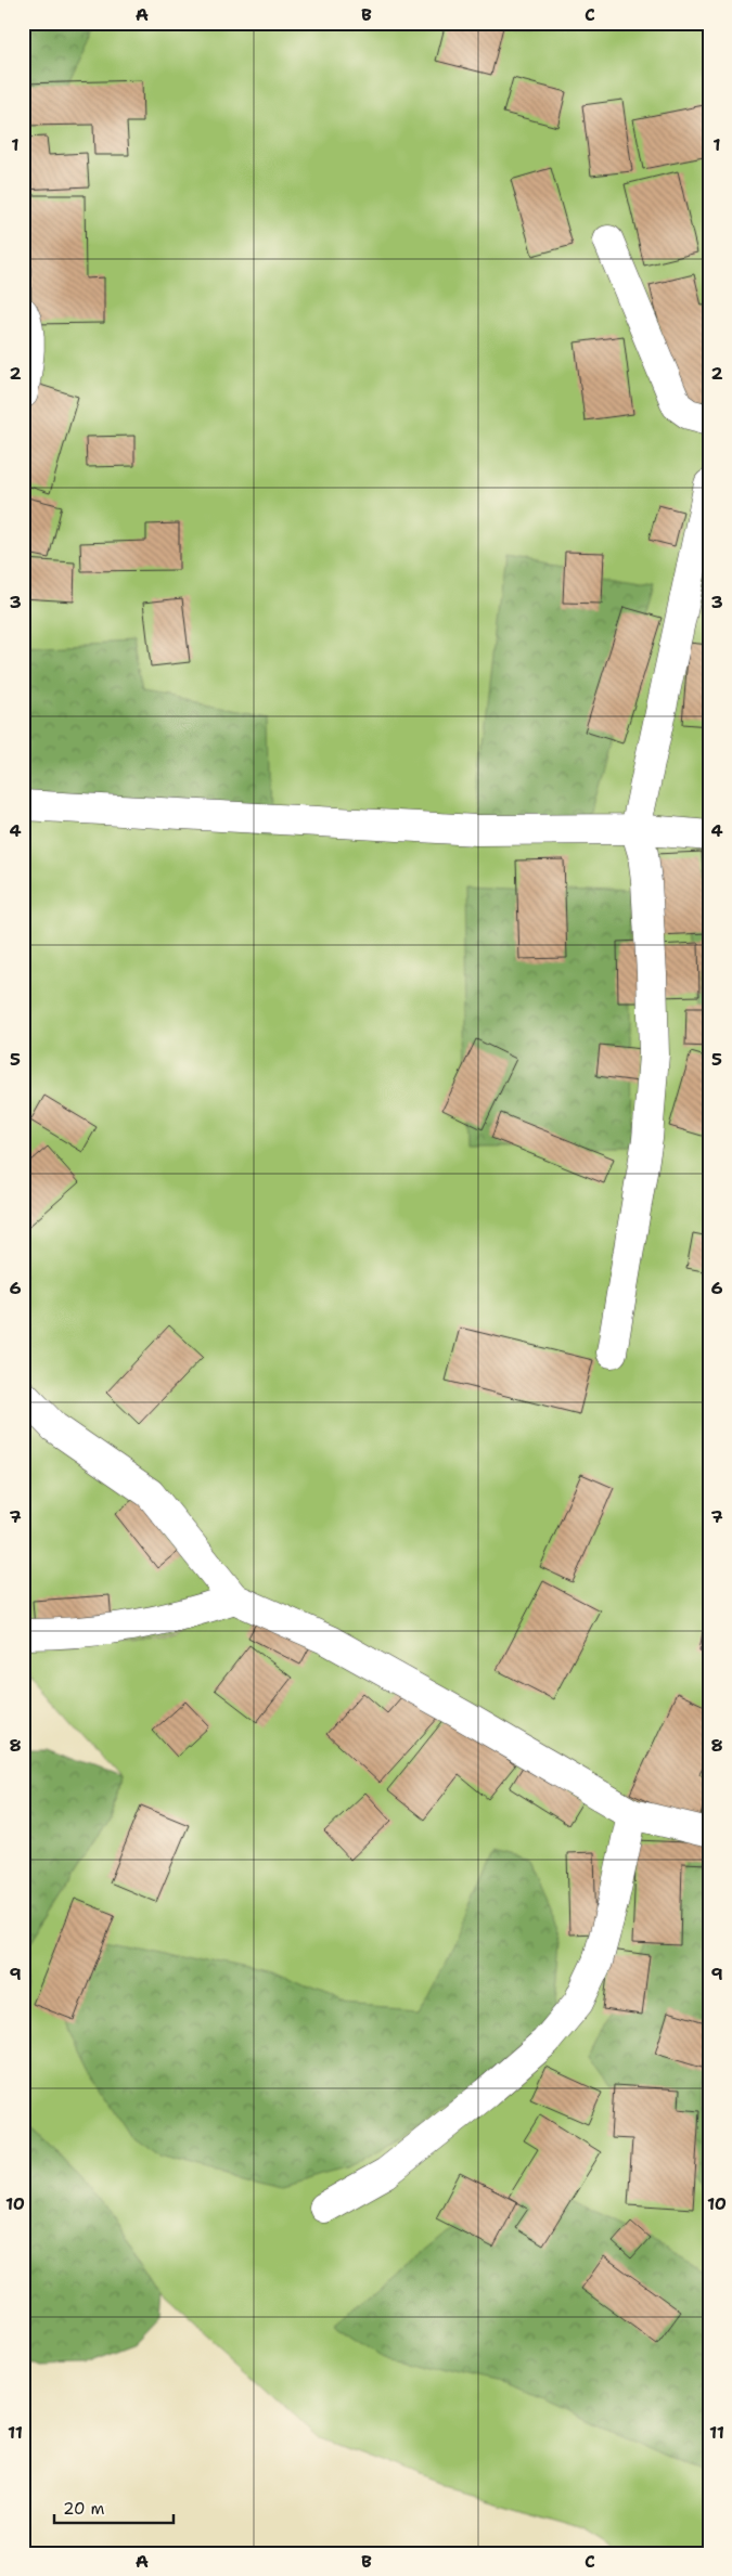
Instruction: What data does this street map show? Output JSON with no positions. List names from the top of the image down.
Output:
{
  "scale_bar": "20 m",
  "grid": {
    "columns": ["A", "B", "C"],
    "rows": [
      "1",
      "2",
      "3",
      "4",
      "5",
      "6",
      "7",
      "8",
      "9",
      "10",
      "11"
    ]
  }
}
